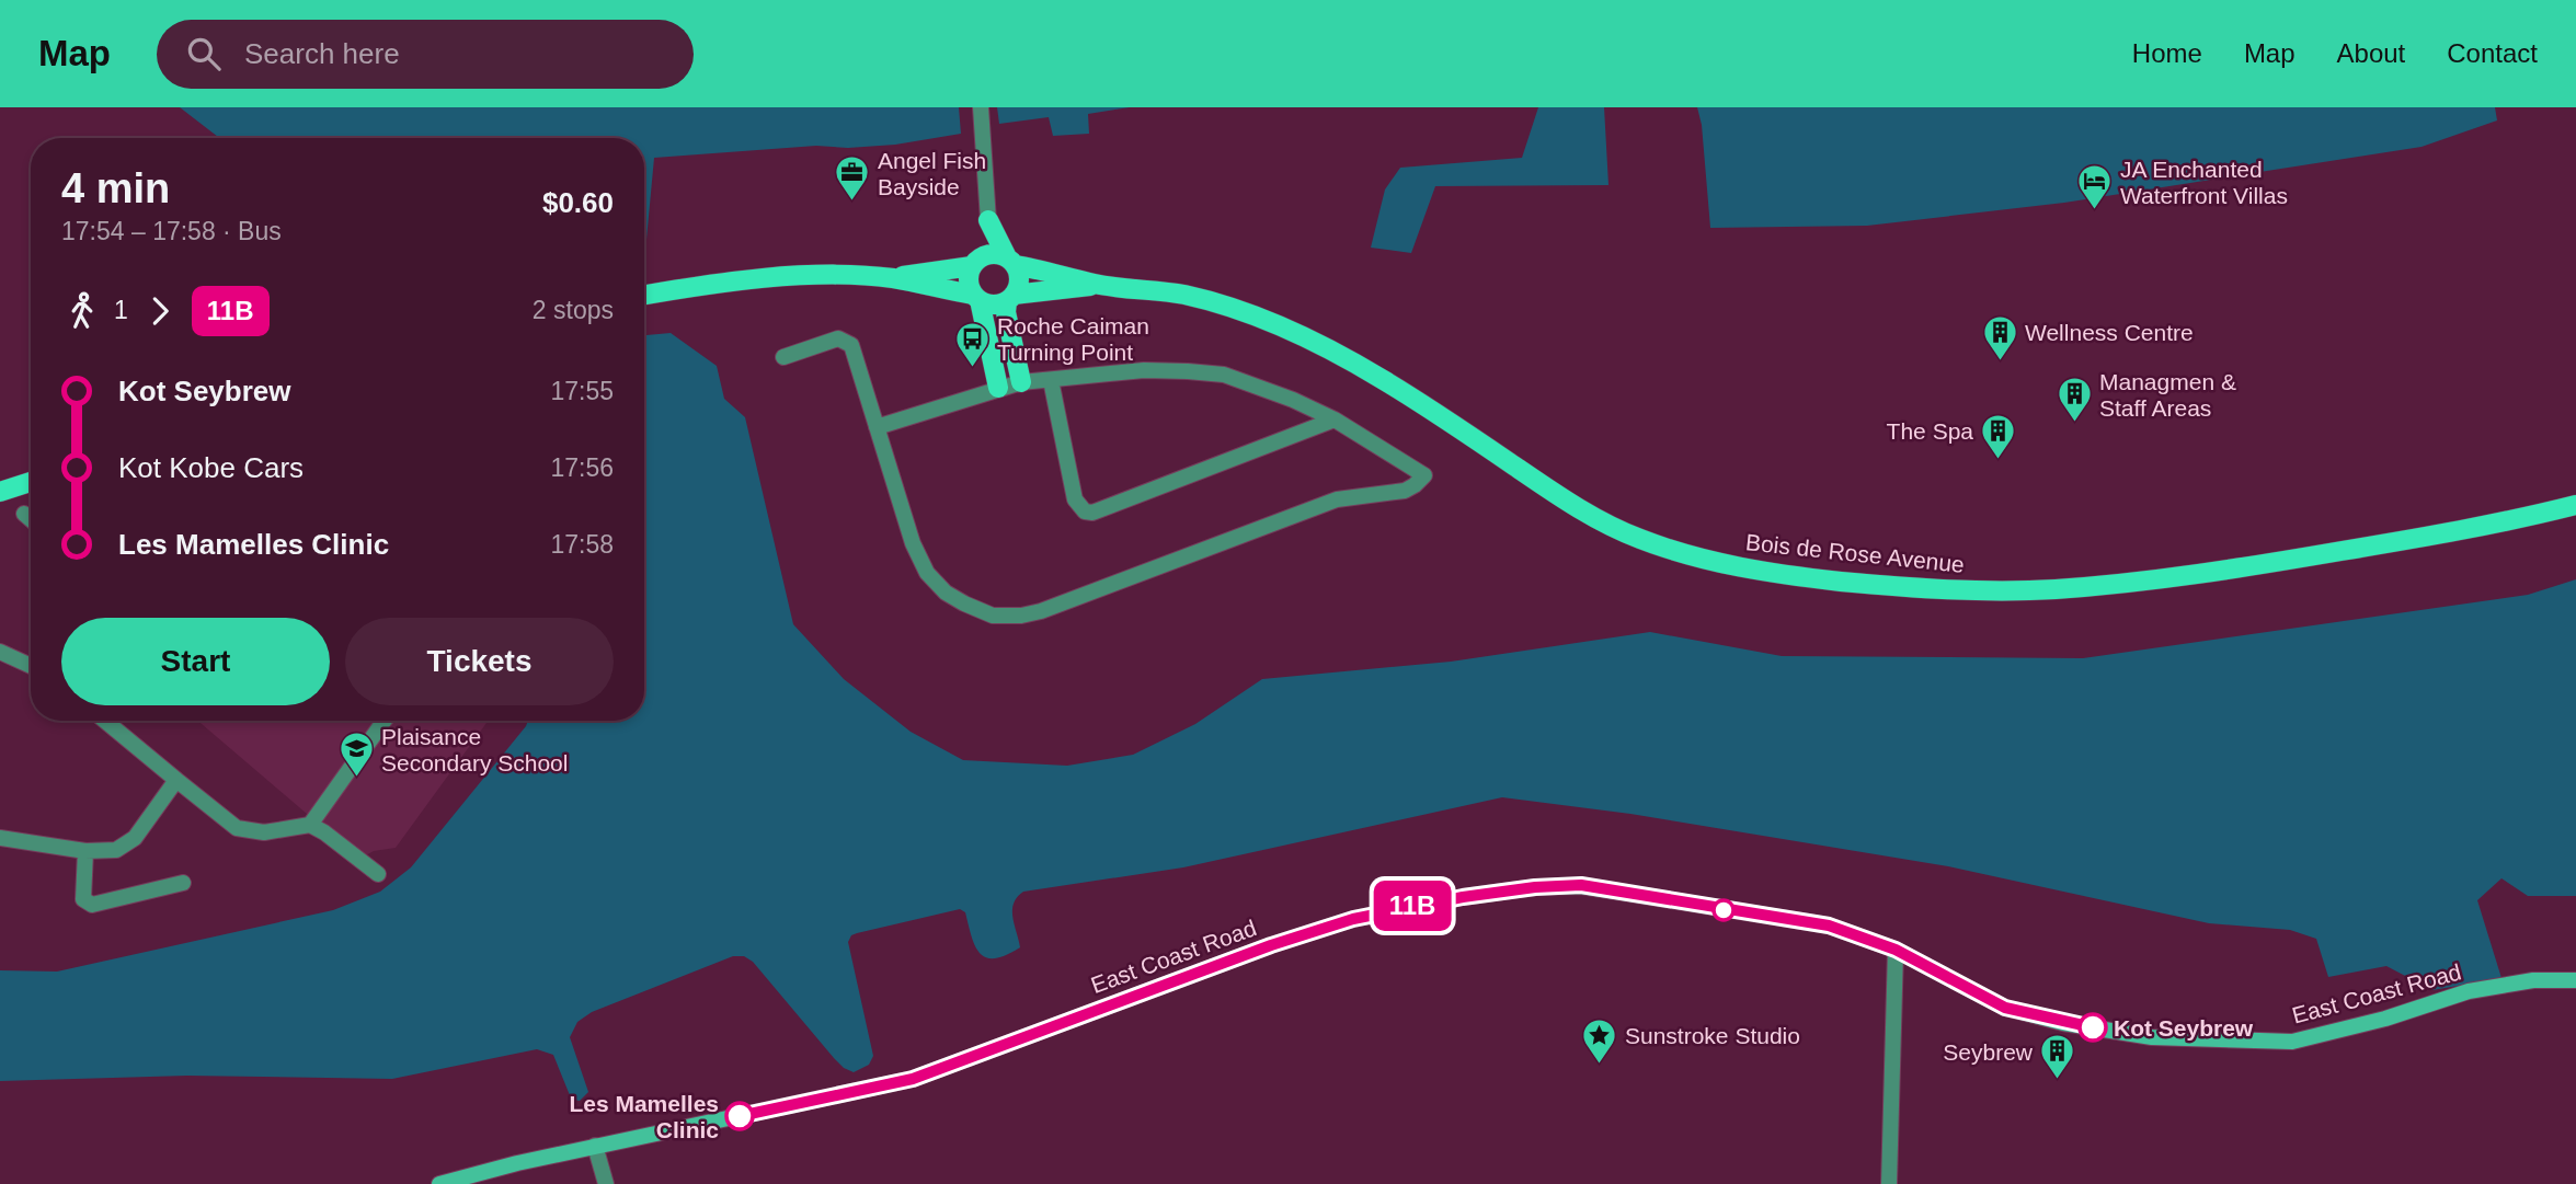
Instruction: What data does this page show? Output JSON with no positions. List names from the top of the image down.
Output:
{
  "streets": {
    "main road": ["Bois de Rose Avenue", "East Coast Road"]
  },
  "places": {
    "office": ["Angel Fish Bayside"],
    "hotel": ["JA Enchanted Waterfront Villas"],
    "building": [
      "Wellness Centre",
      "Managmen & Staff Areas",
      "The Spa",
      "Seybrew"
    ],
    "bus stop": ["Roche Caiman Turning Point"],
    "school or university": ["Plaisance Secondary School"],
    "other": ["Kot Seybrew", "Les Mamelles Clinic"],
    "place": ["Sunstroke Studio"]
  },
  "lines": ["bus line 11B"],
  "page": {
    "header": "Map",
    "search": "Search here",
    "nav": [
      "Home",
      "Map",
      "About",
      "Contact"
    ],
    "on_map": "11B",
    "heading": ["4 min", "17:54 – 17:58 · Bus", "$0.60"],
    "legs": ["1", "11B", "2 stops"],
    "list": [
      {
        "name": "Kot Seybrew",
        "value": "17:55"
      },
      {
        "name": "Kot Kobe Cars",
        "value": "17:56"
      },
      {
        "name": "Les Mamelles Clinic",
        "value": "17:58"
      }
    ],
    "buttons": ["Start", "Tickets"]
  }
}
